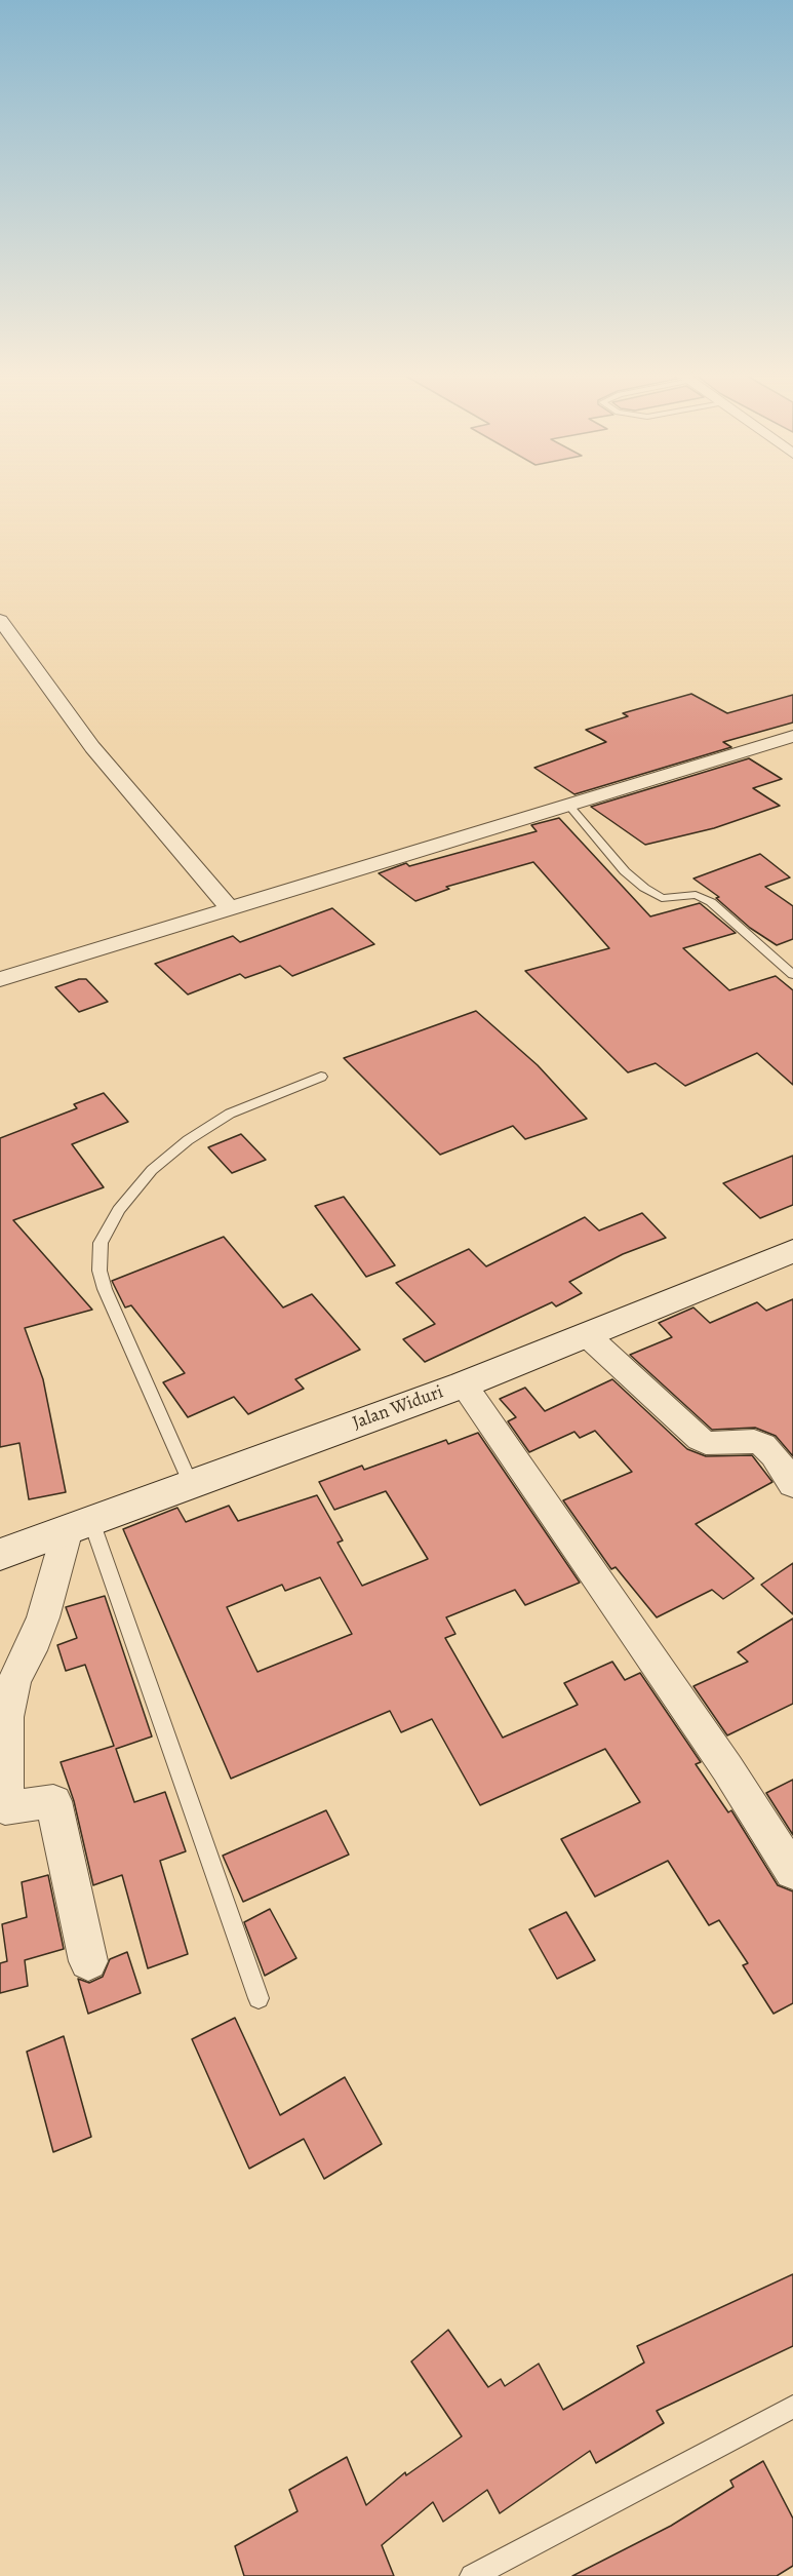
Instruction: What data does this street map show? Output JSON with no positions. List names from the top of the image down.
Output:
{
  "streets": {
    "main road": ["Jalan Widuri"]
  }
}
